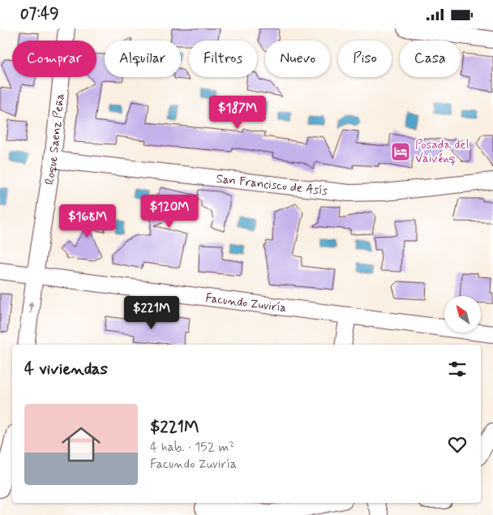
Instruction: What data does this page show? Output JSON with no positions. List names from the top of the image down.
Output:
{
  "streets": {
    "street": ["Roque Saenz Peña", "San Francisco de Asís", "Facundo Zuviría"]
  },
  "crossings": [
    ["Roque Saenz Peña", "San Francisco de Asís"],
    ["Roque Saenz Peña", "Facundo Zuviría"]
  ],
  "places": {
    "hotel": ["Posada del Vaivénq"]
  },
  "north": "top left",
  "page": {
    "status": "07:49",
    "chip": [
      "Comprar",
      "Alquilar",
      "Filtros",
      "Nuevo",
      "Piso",
      "Casa"
    ],
    "price": [
      "$187M",
      "$120M",
      "$168M",
      "$221M"
    ],
    "heading": "4 viviendas",
    "list": [
      {
        "name": "$221M",
        "note": "4 hab. · 152 m² · Facundo Zuviría"
      }
    ]
  }
}
